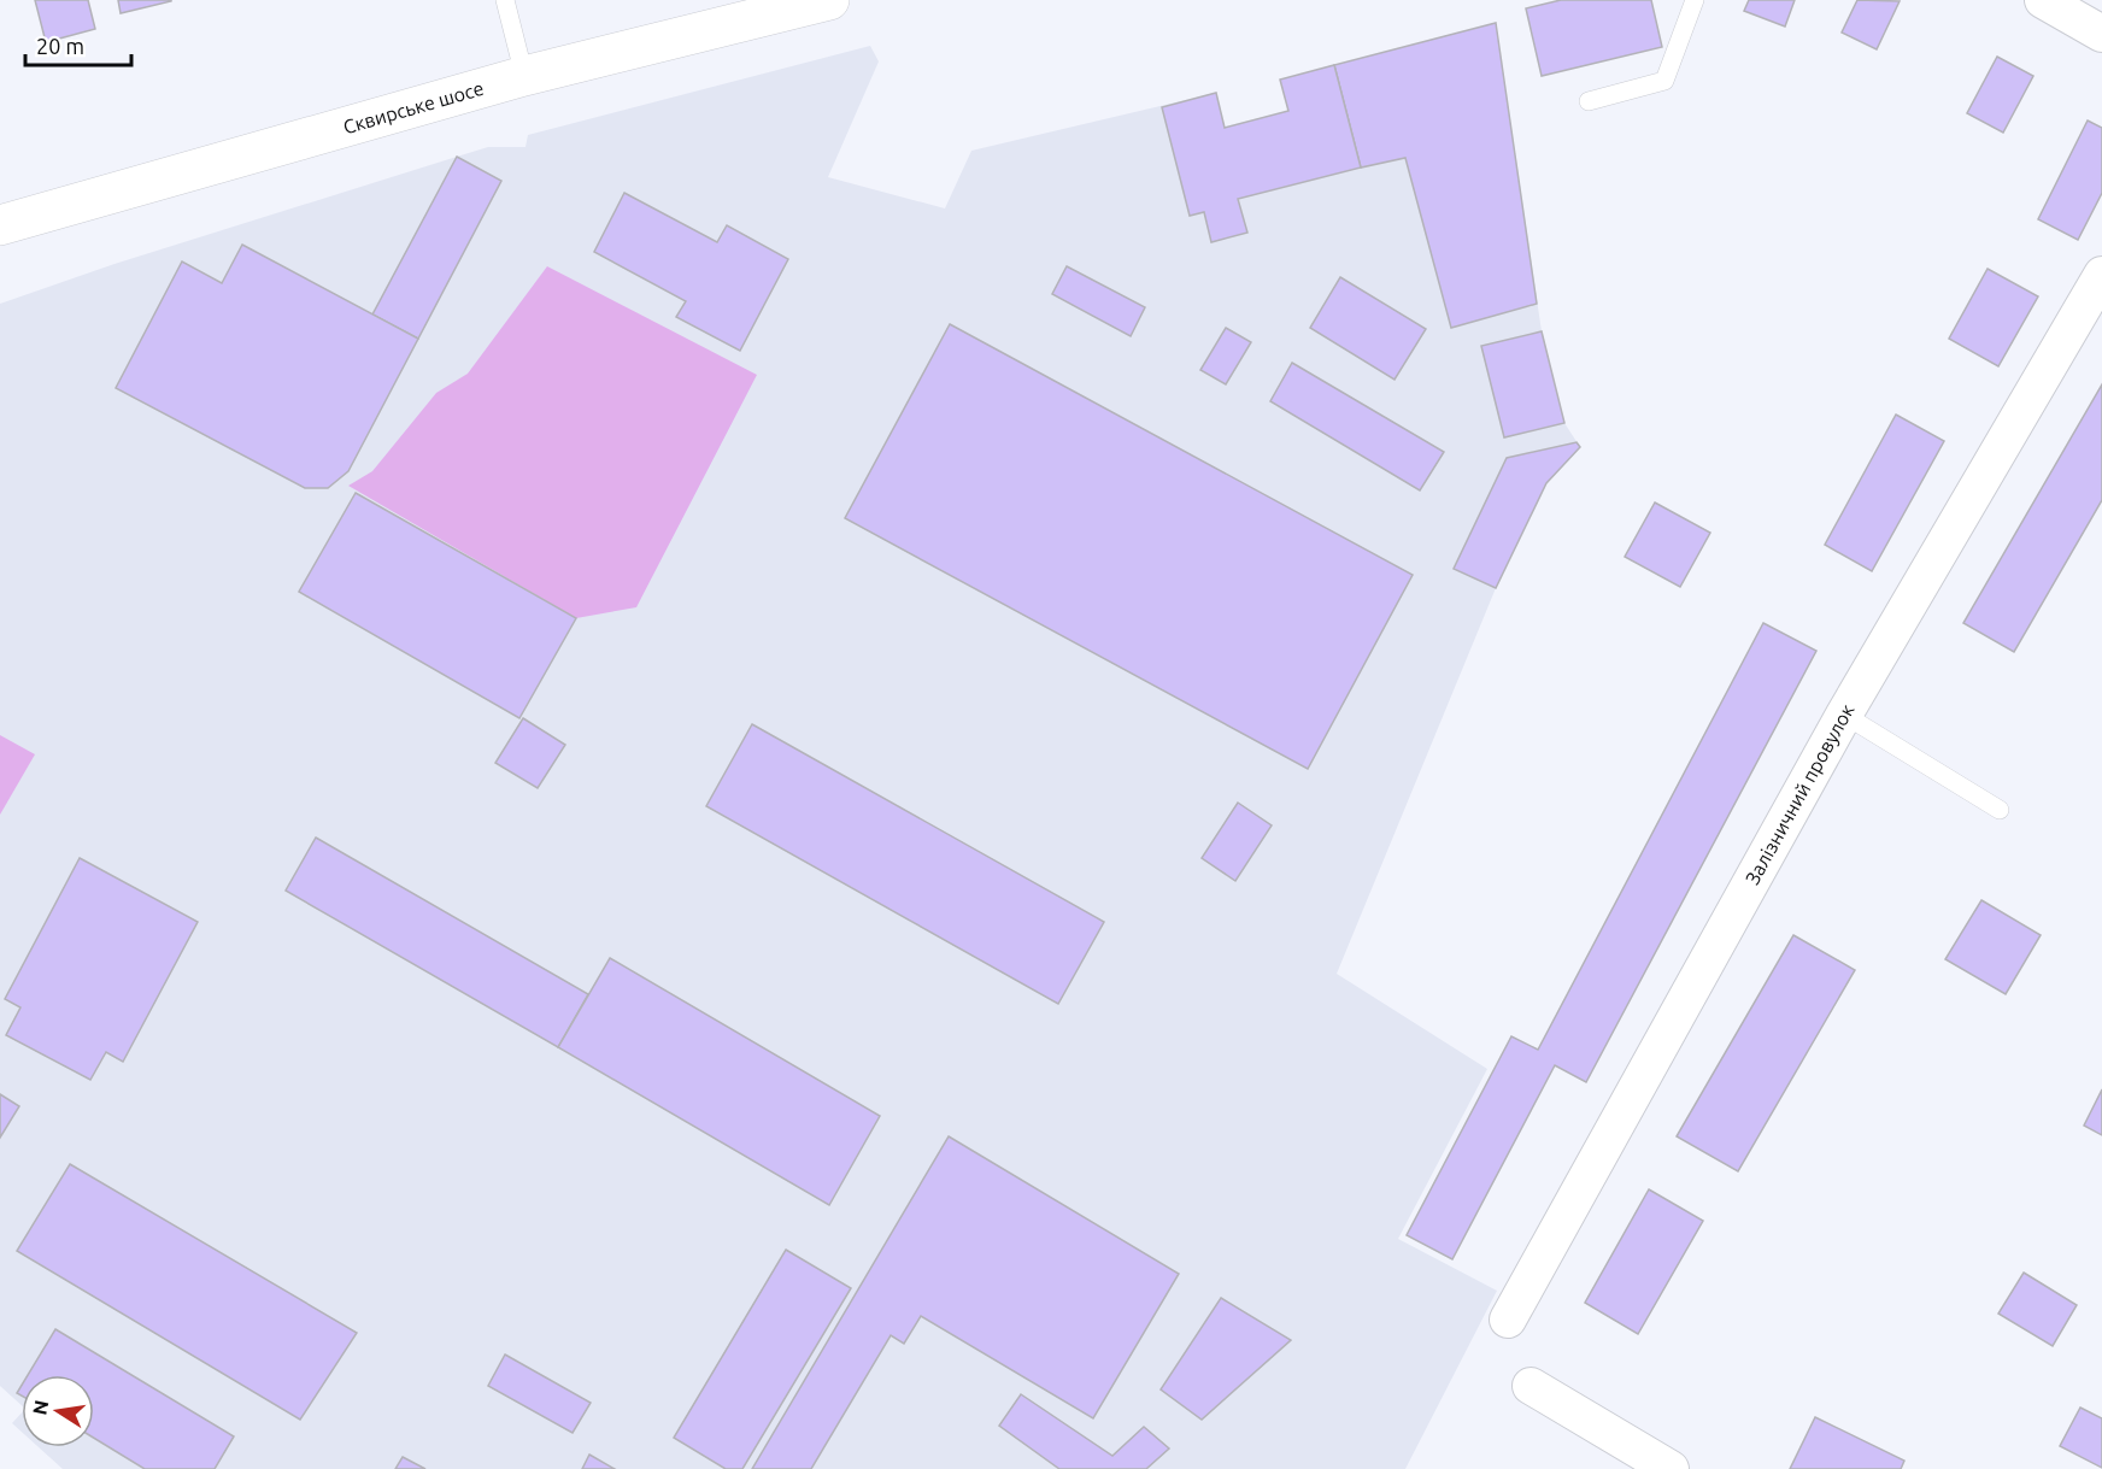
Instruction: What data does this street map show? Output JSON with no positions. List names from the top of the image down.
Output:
{
  "streets": {
    "main road": ["Сквирське шосе"],
    "street": ["Залізничний провулок"]
  },
  "scale_bar": "20 m",
  "north": "left"
}
